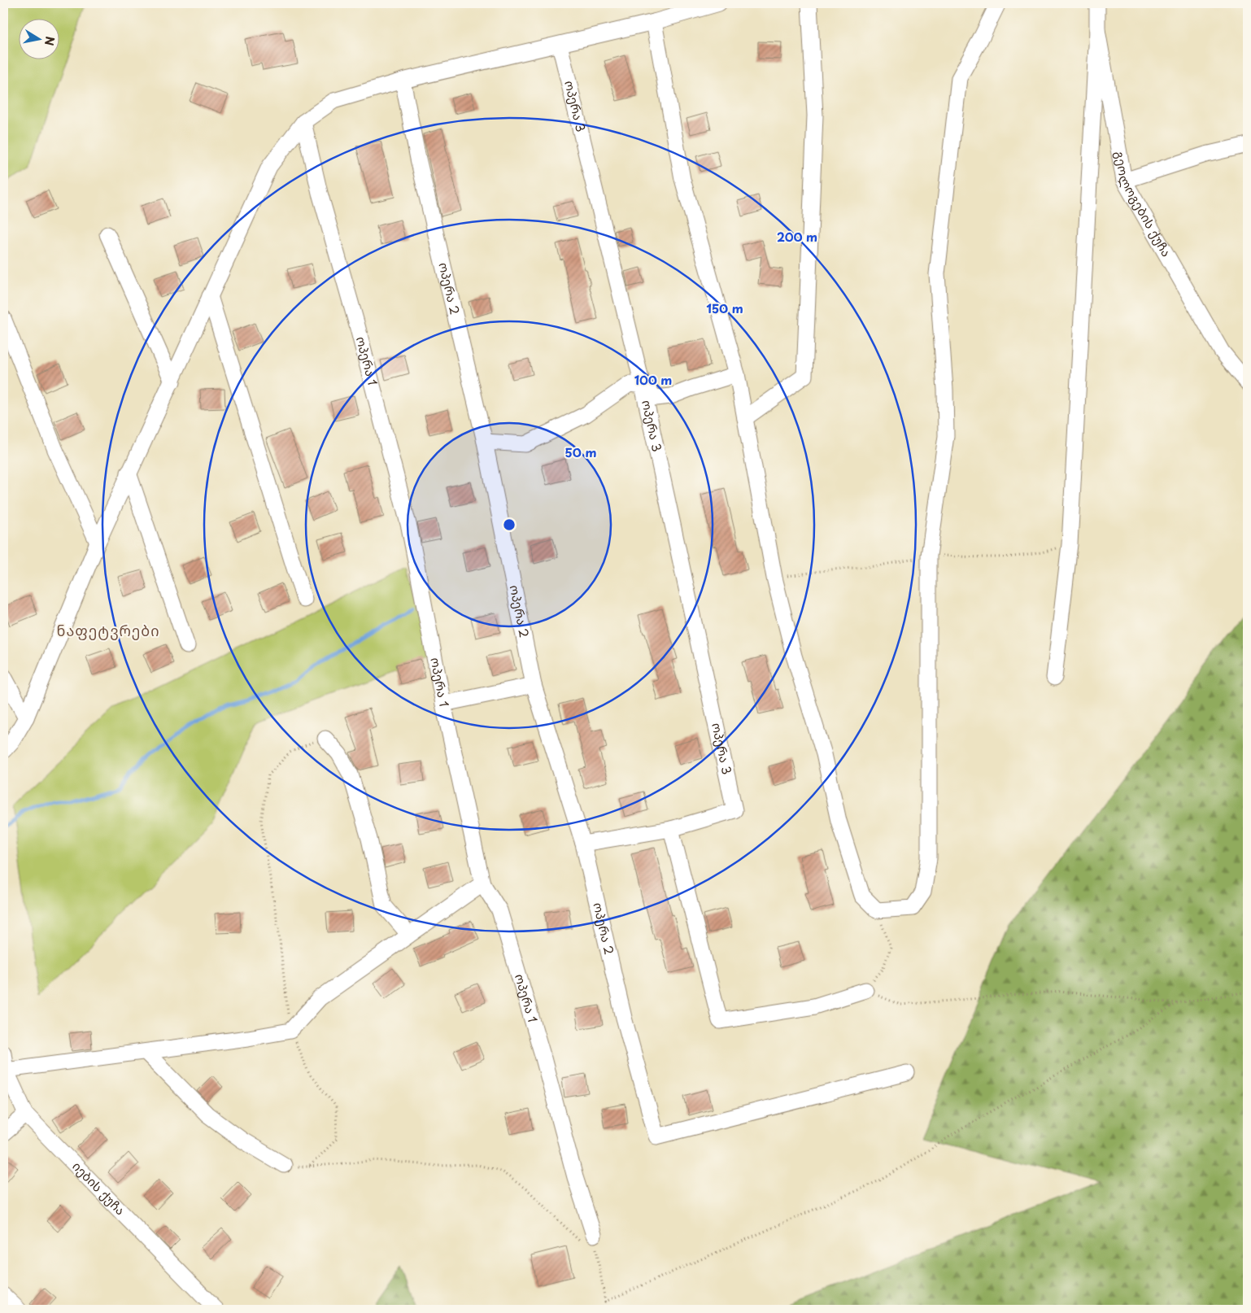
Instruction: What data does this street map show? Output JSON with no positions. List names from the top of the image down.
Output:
{
  "streets": {
    "street": [
      "ოპერა 3",
      "გეოლოგების ქუჩა",
      "ოპერა 2",
      "ოპერა 1",
      "იების ქუჩა"
    ]
  },
  "districts": ["ნაფეტვრები"],
  "north": "right",
  "rings": [
    "200 m",
    "150 m",
    "100 m",
    "50 m"
  ]
}
